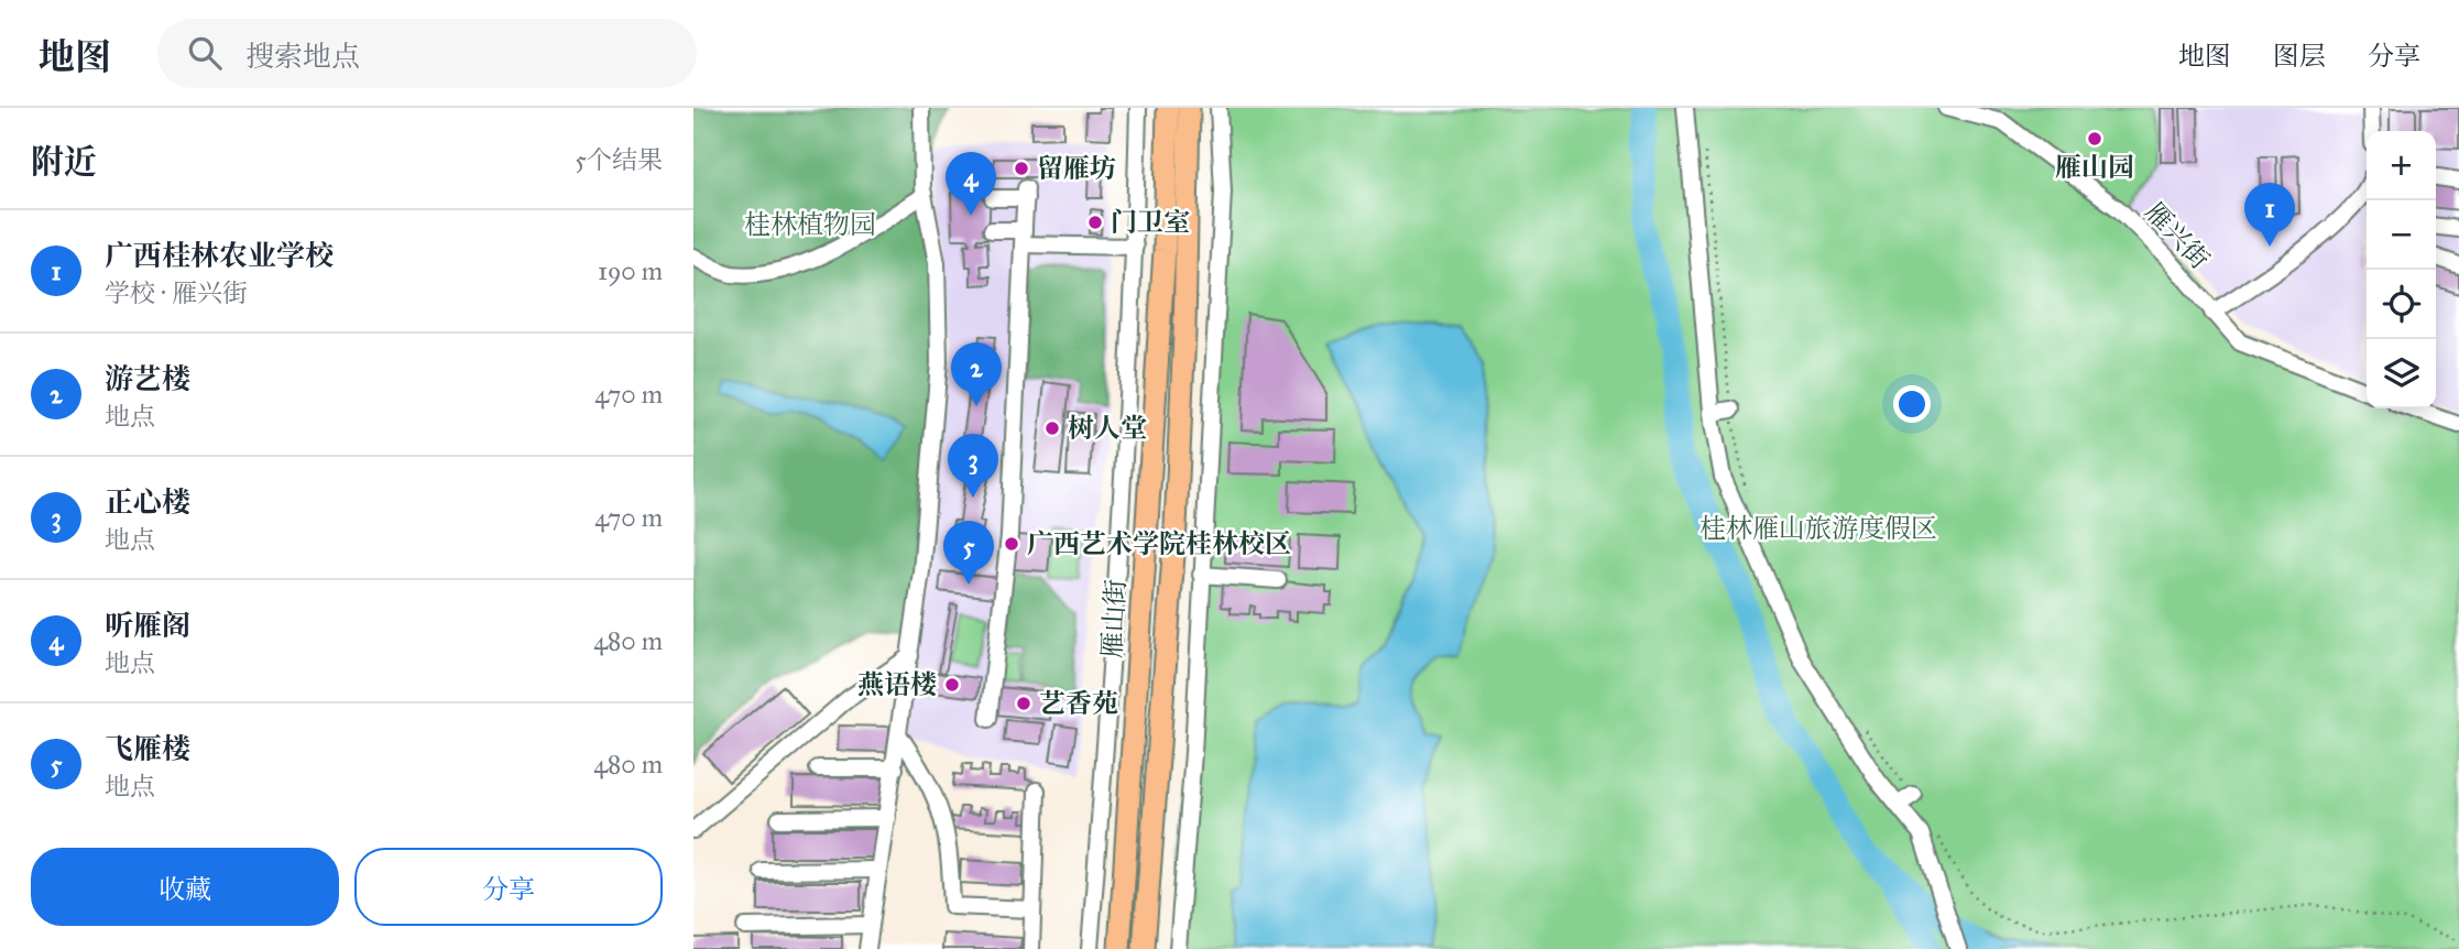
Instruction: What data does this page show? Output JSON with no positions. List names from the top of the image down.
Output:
{
  "streets": {
    "highway": ["雁山街"],
    "street": ["雁兴街"]
  },
  "parks": ["桂林植物园", "桂林雁山旅游度假区"],
  "places": [
    "雁山园",
    "留雁坊",
    "门卫室",
    "树人堂",
    "广西艺术学院桂林校区",
    "燕语楼",
    "艺香苑"
  ],
  "page": {
    "header": "地图",
    "search": "搜索地点",
    "nav": ["地图", "图层", "分享"],
    "heading": ["附近", "5个结果"],
    "map_buttons": ["+", "−"],
    "pins": [
      "4",
      "1",
      "2",
      "3",
      "5"
    ],
    "list": [
      {
        "mark": "1",
        "name": "广西桂林农业学校",
        "note": "学校 · 雁兴街",
        "value": "190 m"
      },
      {
        "mark": "2",
        "name": "游艺楼",
        "note": "地点",
        "value": "470 m"
      },
      {
        "mark": "3",
        "name": "正心楼",
        "note": "地点",
        "value": "470 m"
      },
      {
        "mark": "4",
        "name": "听雁阁",
        "note": "地点",
        "value": "480 m"
      },
      {
        "mark": "5",
        "name": "飞雁楼",
        "note": "地点",
        "value": "480 m"
      }
    ],
    "buttons": ["收藏", "分享"]
  }
}
